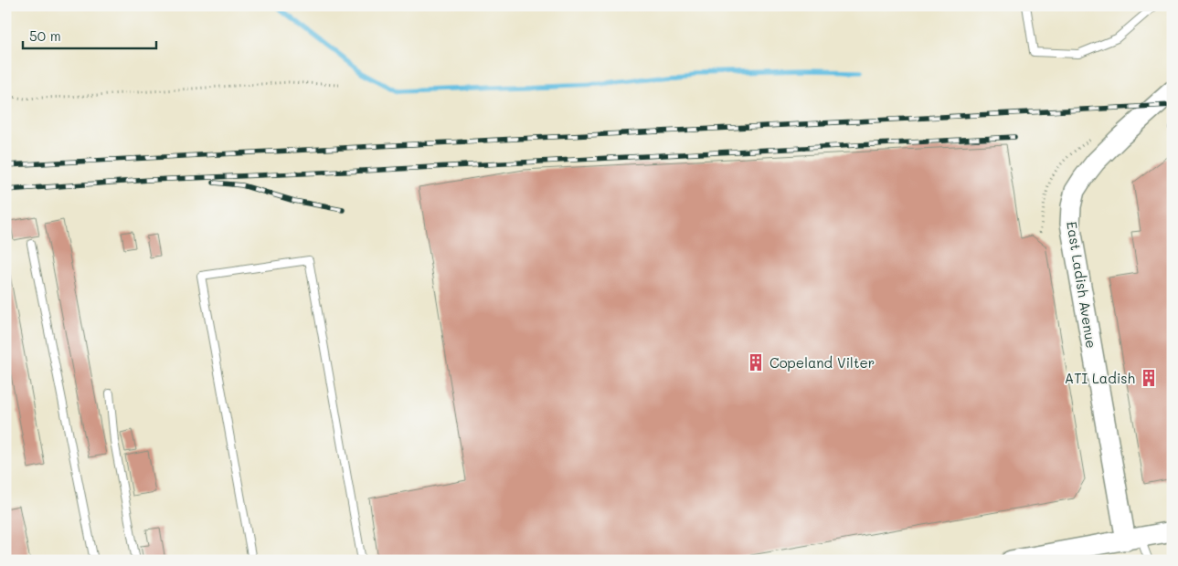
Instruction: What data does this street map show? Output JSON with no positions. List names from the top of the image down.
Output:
{
  "streets": {
    "street": ["East Ladish Avenue"]
  },
  "places": {
    "building": ["Copeland Vilter", "ATI Ladish"]
  },
  "scale_bar": "50 m"
}
